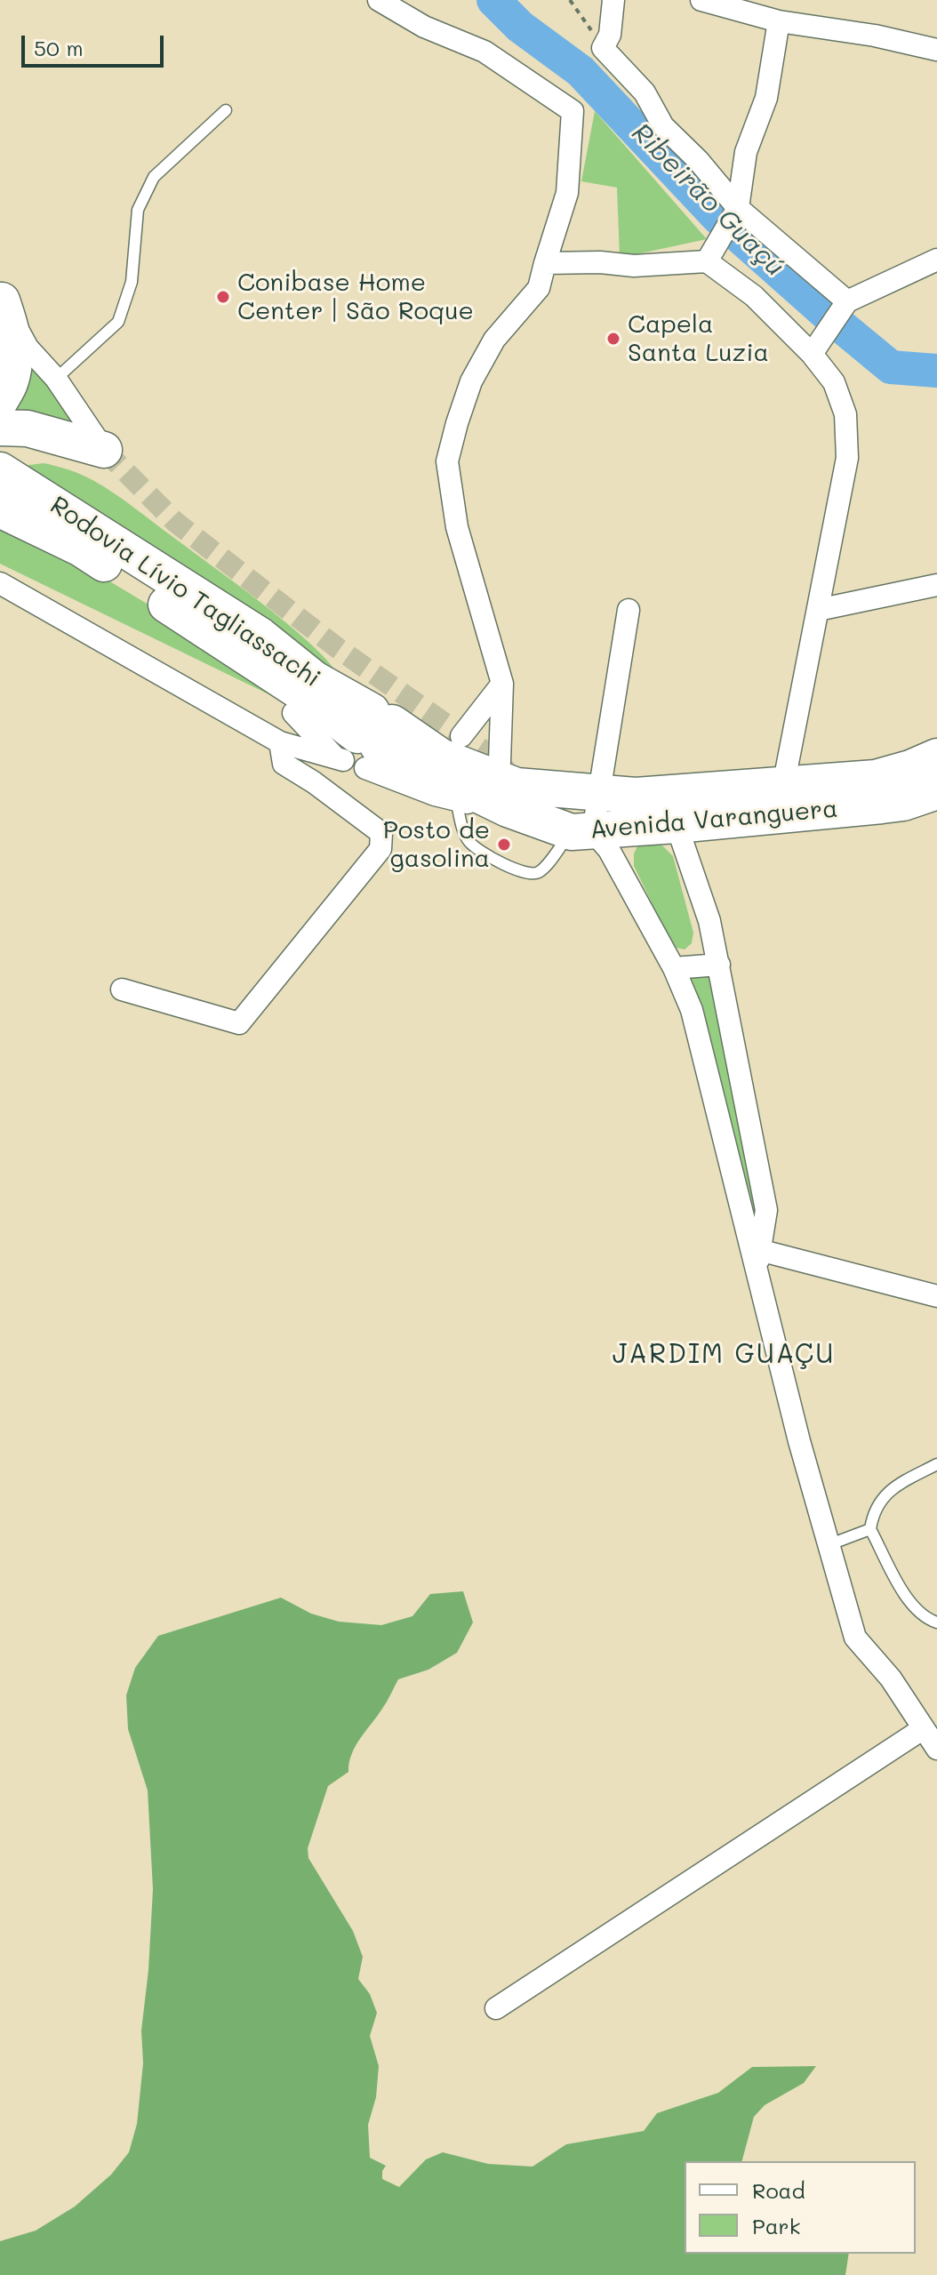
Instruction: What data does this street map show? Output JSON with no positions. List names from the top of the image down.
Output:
{
  "streets": {
    "highway": ["Rodovia Lívio Tagliassachi", "Avenida Varanguera"]
  },
  "crossings": [
    ["Rodovia Lívio Tagliassachi", "Avenida Varanguera"]
  ],
  "districts": ["JARDIM GUAÇU"],
  "water": ["Ribeirão Guaçú"],
  "places": ["Conibase Home Center | São Roque", "Capela Santa Luzia", "Posto de gasolina"],
  "legend": ["Road", "Park"],
  "scale_bar": "50 m"
}
